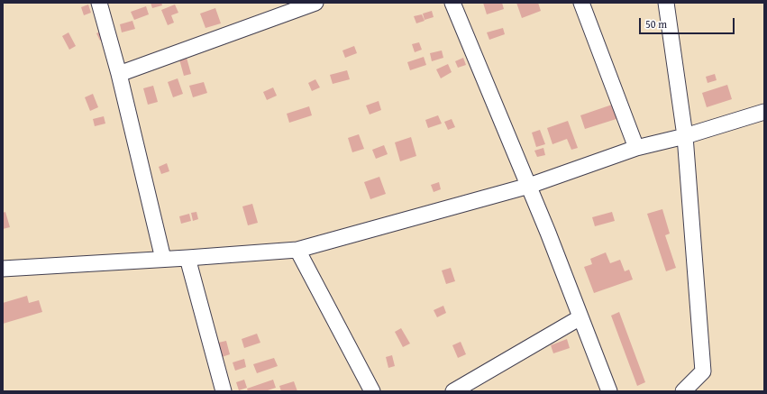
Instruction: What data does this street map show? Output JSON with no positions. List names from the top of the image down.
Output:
{
  "scale_bar": "50 m"
}
